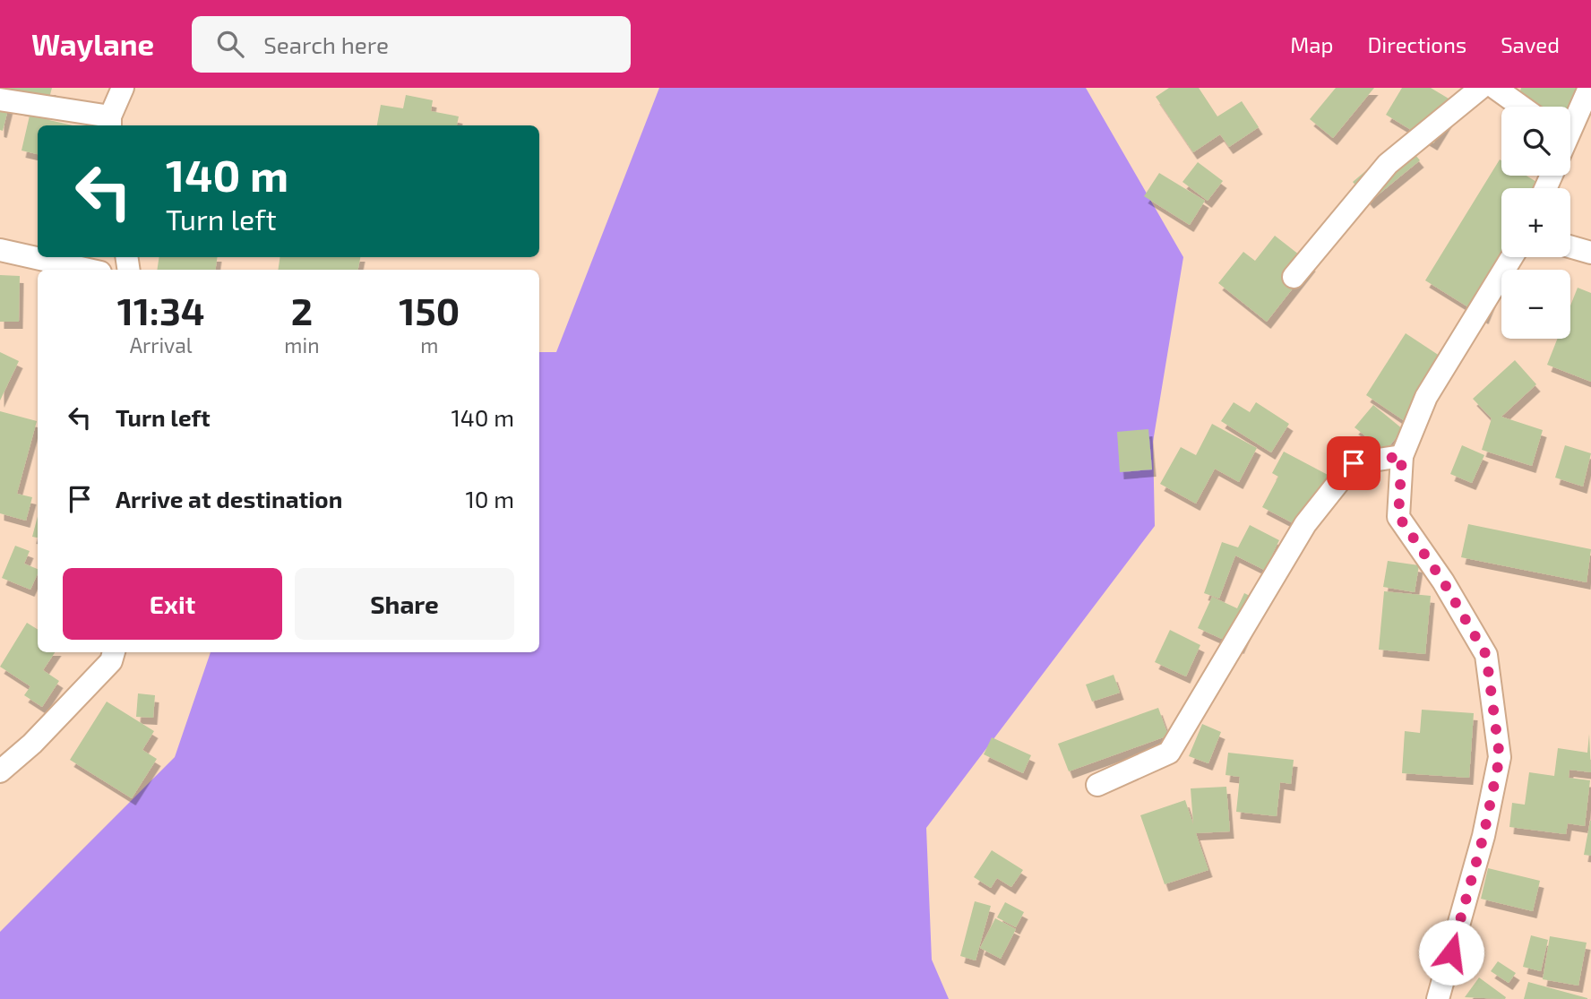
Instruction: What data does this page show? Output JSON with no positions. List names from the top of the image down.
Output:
{
  "page": {
    "header": "Waylane",
    "search": "Search here",
    "nav": ["Map", "Directions", "Saved"],
    "map_buttons": ["+", "−"],
    "turn": ["140 m", "Turn left"],
    "eta": [
      "11:34",
      "Arrival",
      "2",
      "min",
      "150",
      "m"
    ],
    "list": [
      {
        "name": "Turn left",
        "value": "140 m"
      },
      {
        "name": "Arrive at destination",
        "value": "10 m"
      }
    ],
    "buttons": ["Exit", "Share"]
  }
}
